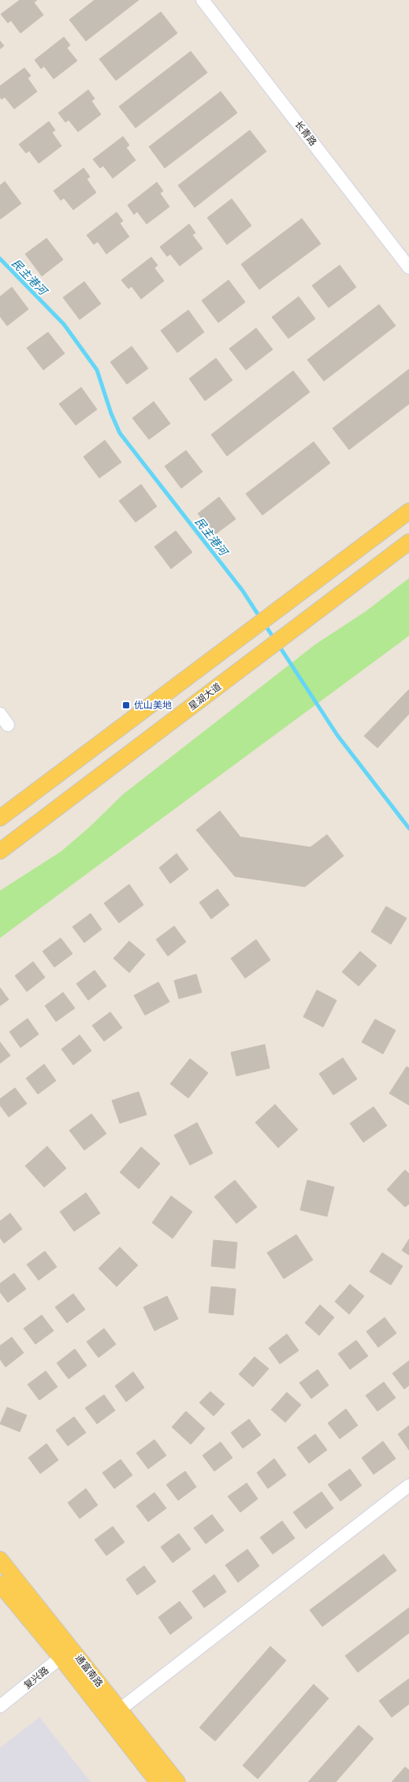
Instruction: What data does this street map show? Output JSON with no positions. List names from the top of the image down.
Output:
{
  "streets": {
    "main road": ["星湖大道", "通富南路"],
    "street": ["长青路", "复兴路"]
  },
  "crossings": [
    ["通富南路", "复兴路"]
  ],
  "water": ["民主港河"],
  "places": {
    "transit": ["优山美地"]
  }
}
